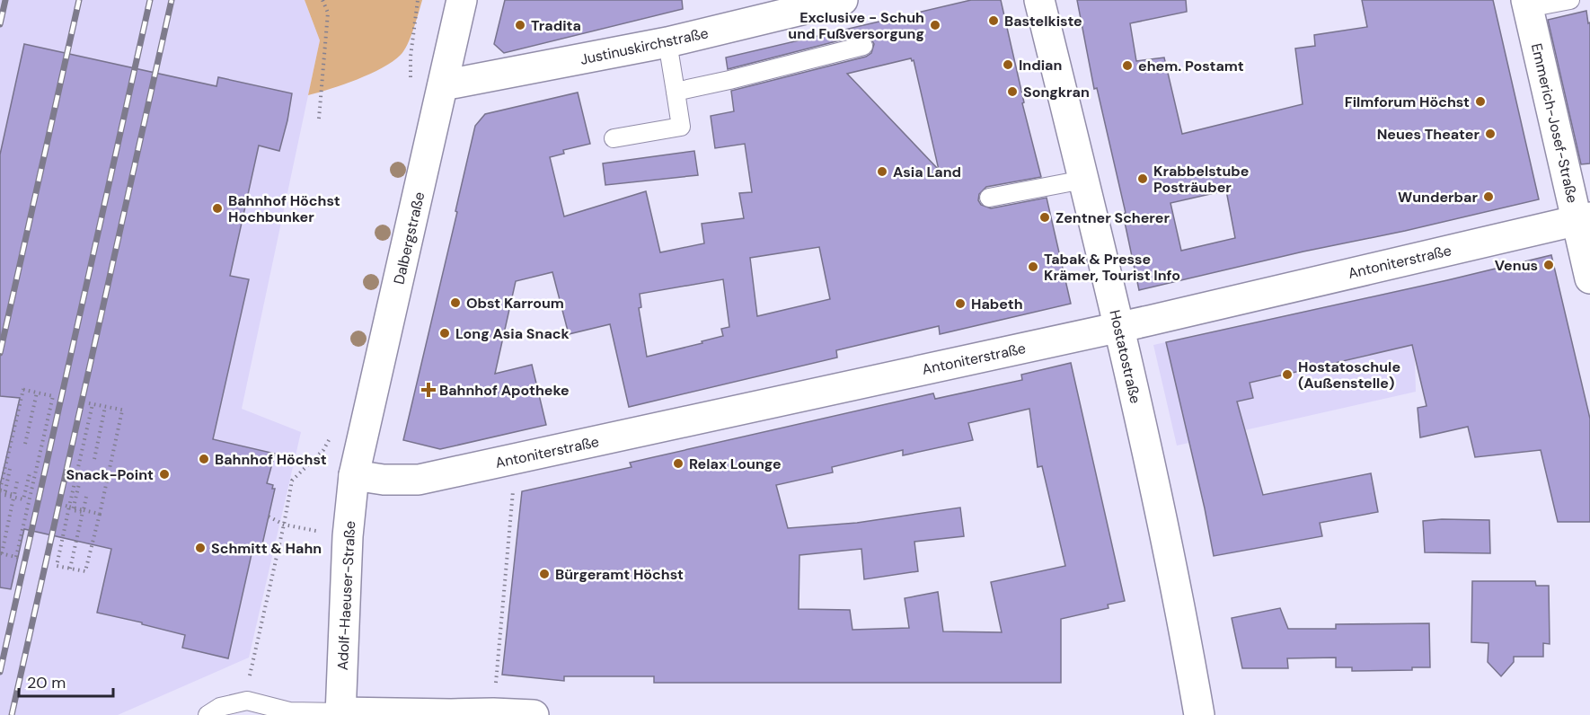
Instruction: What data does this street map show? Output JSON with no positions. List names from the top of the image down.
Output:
{
  "streets": {
    "street": [
      "Justinuskirchstraße",
      "Emmerich-Josef-Straße",
      "Dalbergstraße",
      "Antoniterstraße",
      "Hostatostraße",
      "Adolf-Haeuser-Straße"
    ]
  },
  "crossings": [
    ["Justinuskirchstraße", "Dalbergstraße"],
    ["Emmerich-Josef-Straße", "Antoniterstraße"],
    ["Dalbergstraße", "Antoniterstraße"],
    ["Dalbergstraße", "Adolf-Haeuser-Straße"],
    ["Antoniterstraße", "Hostatostraße"],
    ["Antoniterstraße", "Adolf-Haeuser-Straße"]
  ],
  "places": {
    "other": [
      "Bastelkiste",
      "Tradita",
      "Exclusive - Schuh und Fußversorgung",
      "Indian",
      "ehem. Postamt",
      "Songkran",
      "Filmforum Höchst",
      "Neues Theater",
      "Asia Land",
      "Krabbelstube Posträuber",
      "Wunderbar",
      "Bahnhof Höchst Hochbunker",
      "Zentner Scherer",
      "Venus",
      "Tabak & Presse Krämer, Tourist Info",
      "Obst Karroum",
      "Habeth",
      "Long Asia Snack",
      "Hostatoschule (Außenstelle)",
      "Bahnhof Höchst",
      "Relax Lounge",
      "Snack-Point",
      "Schmitt & Hahn",
      "Bürgeramt Höchst"
    ],
    "health": ["Bahnhof Apotheke"]
  },
  "scale_bar": "20 m"
}
